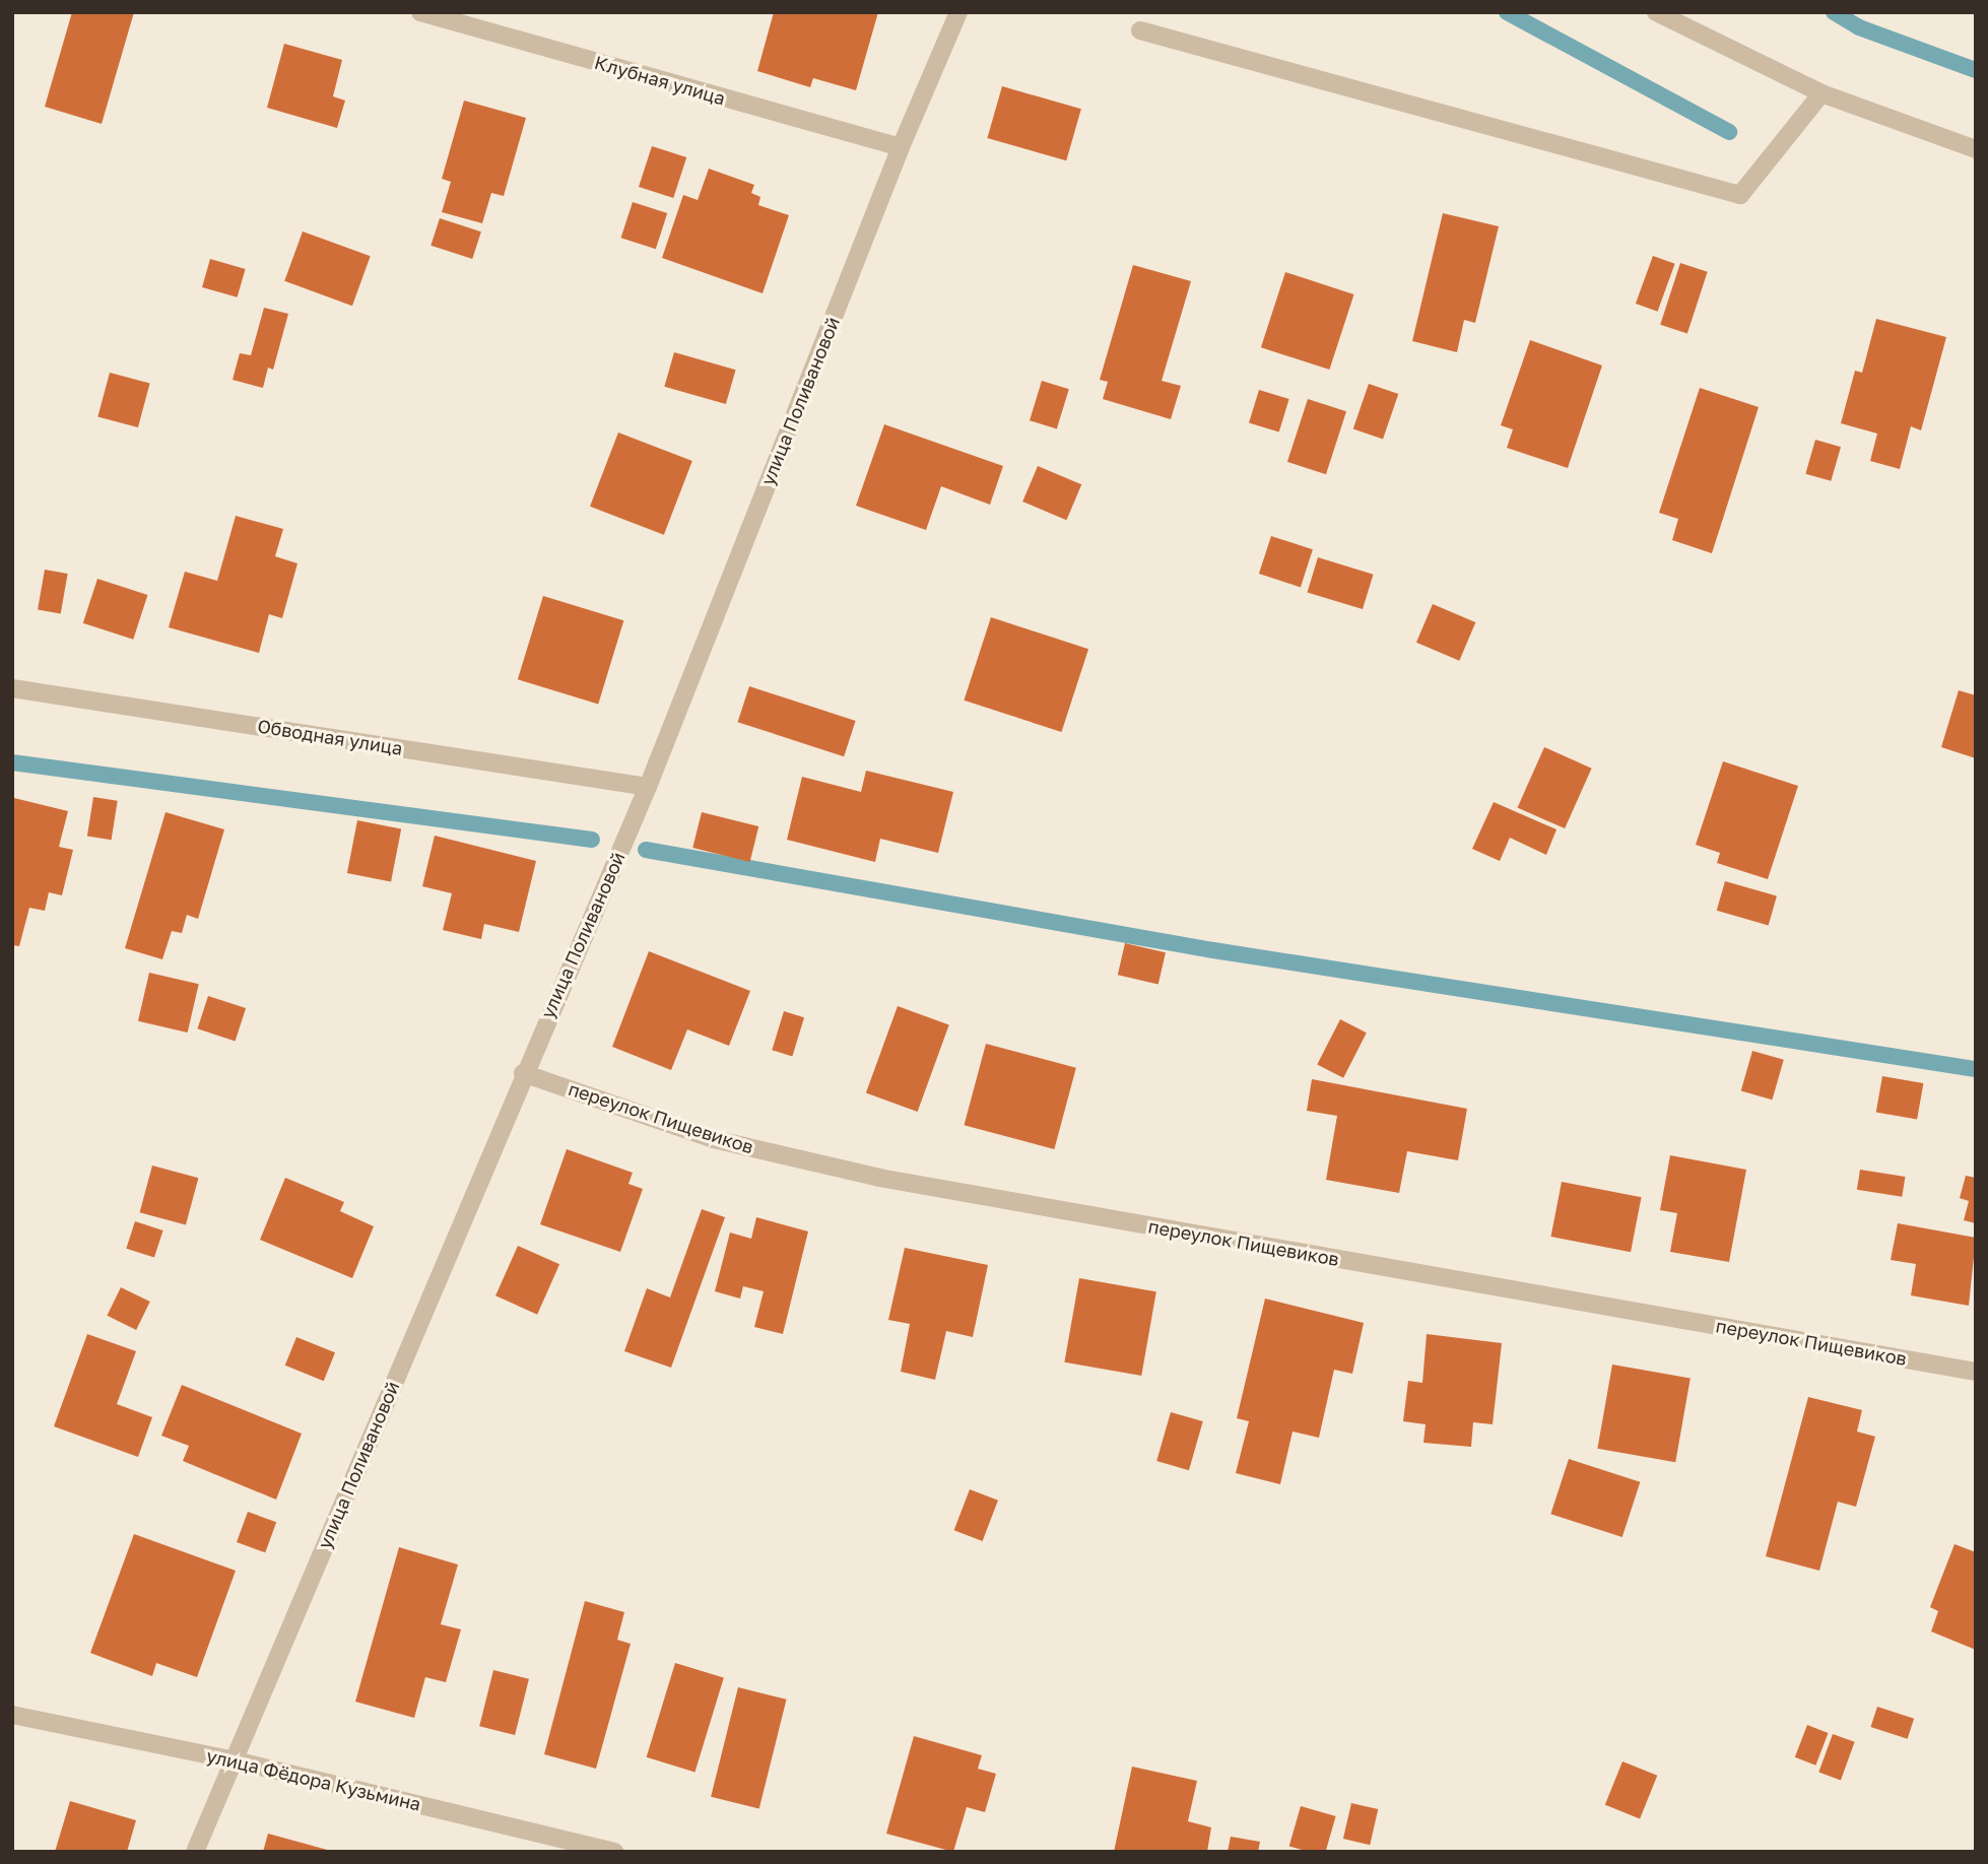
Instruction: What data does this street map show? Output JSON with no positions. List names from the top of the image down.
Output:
{
  "streets": {
    "street": [
      "Клубная улица",
      "улица Поливановой",
      "Обводная улица",
      "переулок Пищевиков",
      "улица Фёдора Кузьмина"
    ]
  },
  "crossings": [
    ["Клубная улица", "улица Поливановой"],
    ["улица Поливановой", "Обводная улица"],
    ["улица Поливановой", "переулок Пищевиков"],
    ["улица Поливановой", "улица Фёдора Кузьмина"]
  ]
}
